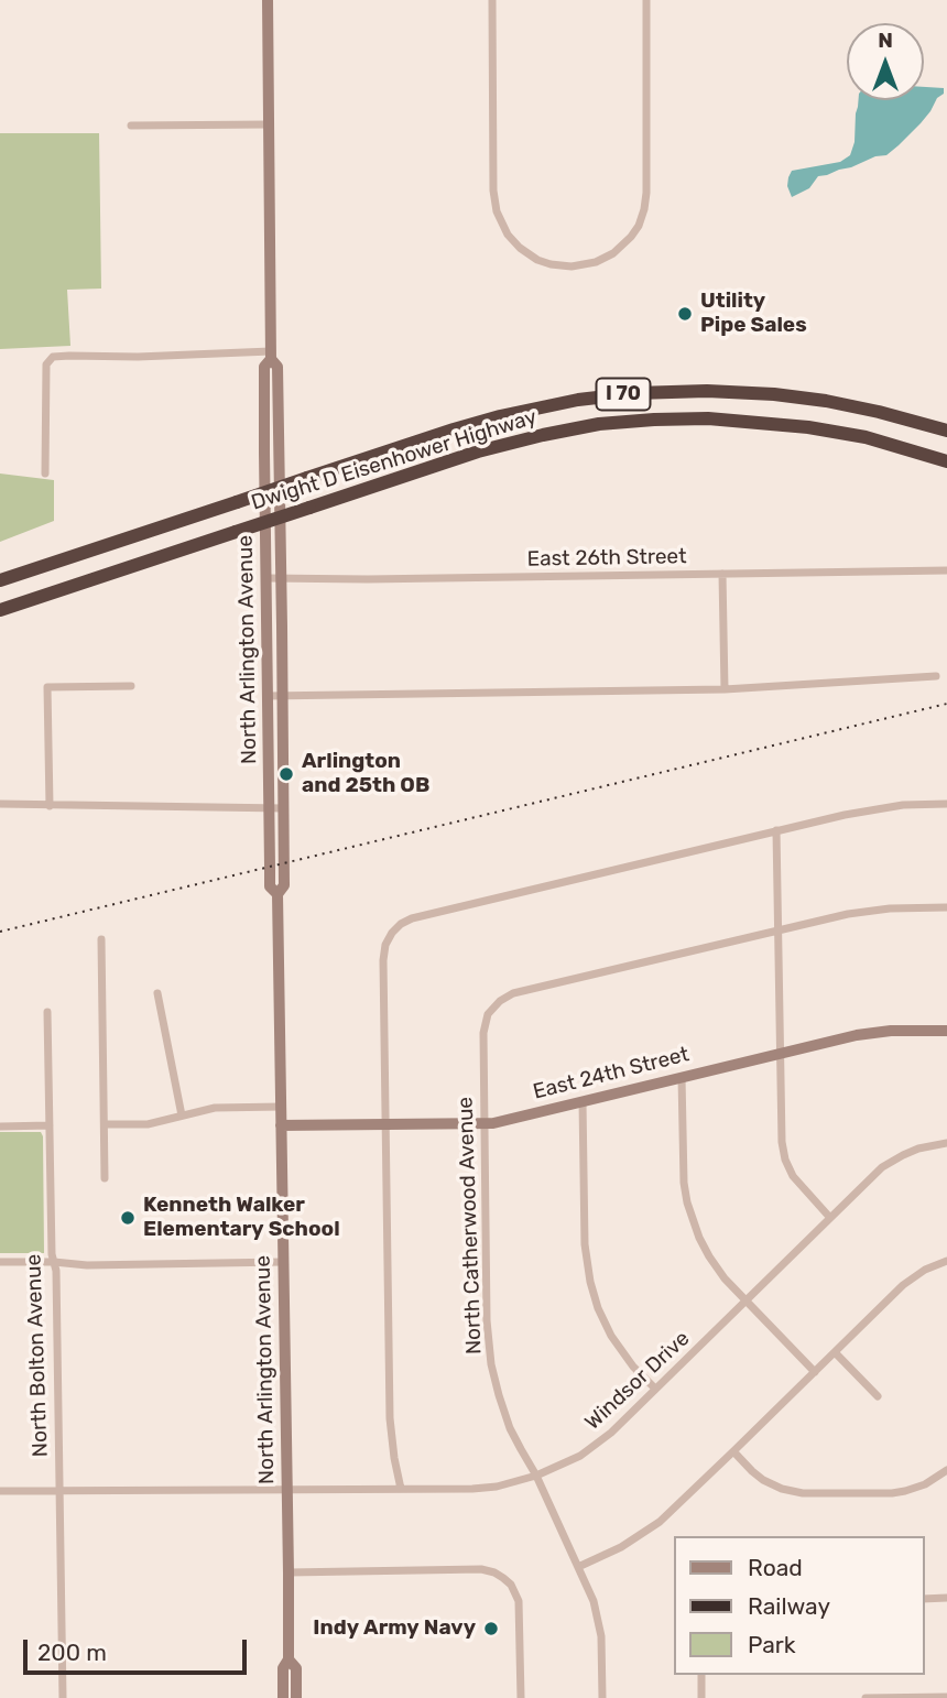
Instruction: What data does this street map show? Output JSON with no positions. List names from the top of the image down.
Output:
{
  "streets": {
    "highway": ["I 70", "Dwight D Eisenhower Highway"],
    "main road": ["North Arlington Avenue", "East 24th Street"],
    "street": [
      "East 26th Street",
      "North Catherwood Avenue",
      "North Bolton Avenue",
      "Windsor Drive"
    ]
  },
  "crossings": [
    ["East 26th Street", "North Arlington Avenue"],
    ["North Arlington Avenue", "East 24th Street"],
    ["North Arlington Avenue", "Windsor Drive"],
    ["East 24th Street", "North Catherwood Avenue"],
    ["North Catherwood Avenue", "Windsor Drive"],
    ["North Bolton Avenue", "Windsor Drive"]
  ],
  "places": [
    "Utility Pipe Sales",
    "Arlington and 25th OB",
    "Kenneth Walker Elementary School",
    "Indy Army Navy"
  ],
  "legend": ["Road", "Railway", "Park"],
  "scale_bar": "200 m",
  "north": "top"
}
